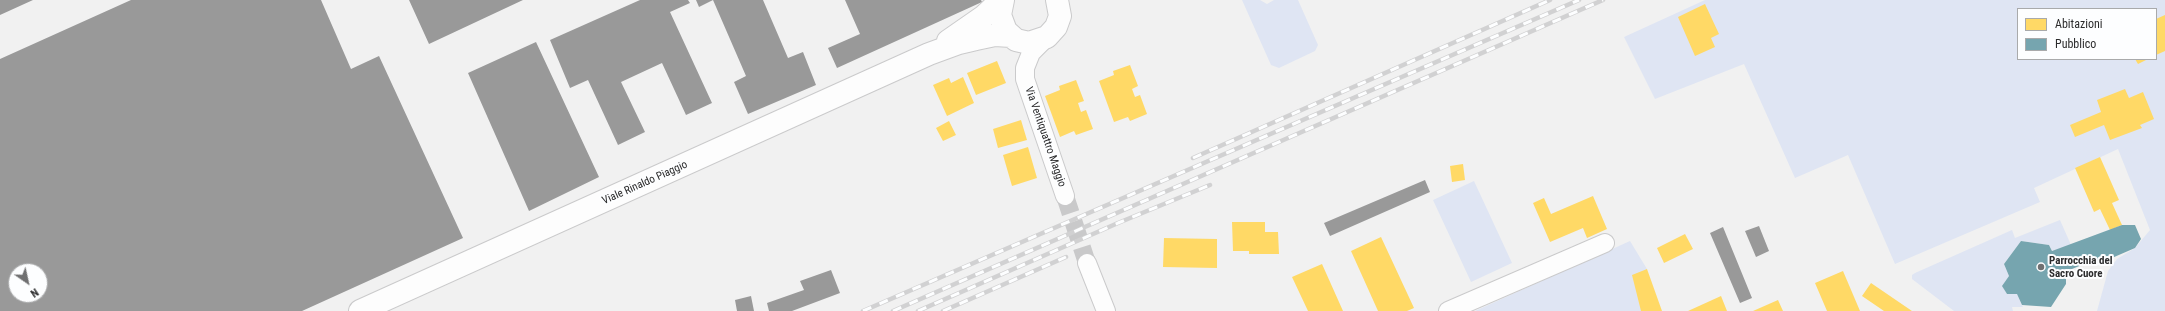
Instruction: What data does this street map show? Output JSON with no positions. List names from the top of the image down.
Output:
{
  "streets": {
    "street": ["Via Ventiquattro Maggio", "Viale Rinaldo Piaggio"]
  },
  "places": ["Parrocchia del Sacro Cuore"],
  "legend": ["Abitazioni", "Pubblico"],
  "north": "bottom right"
}
